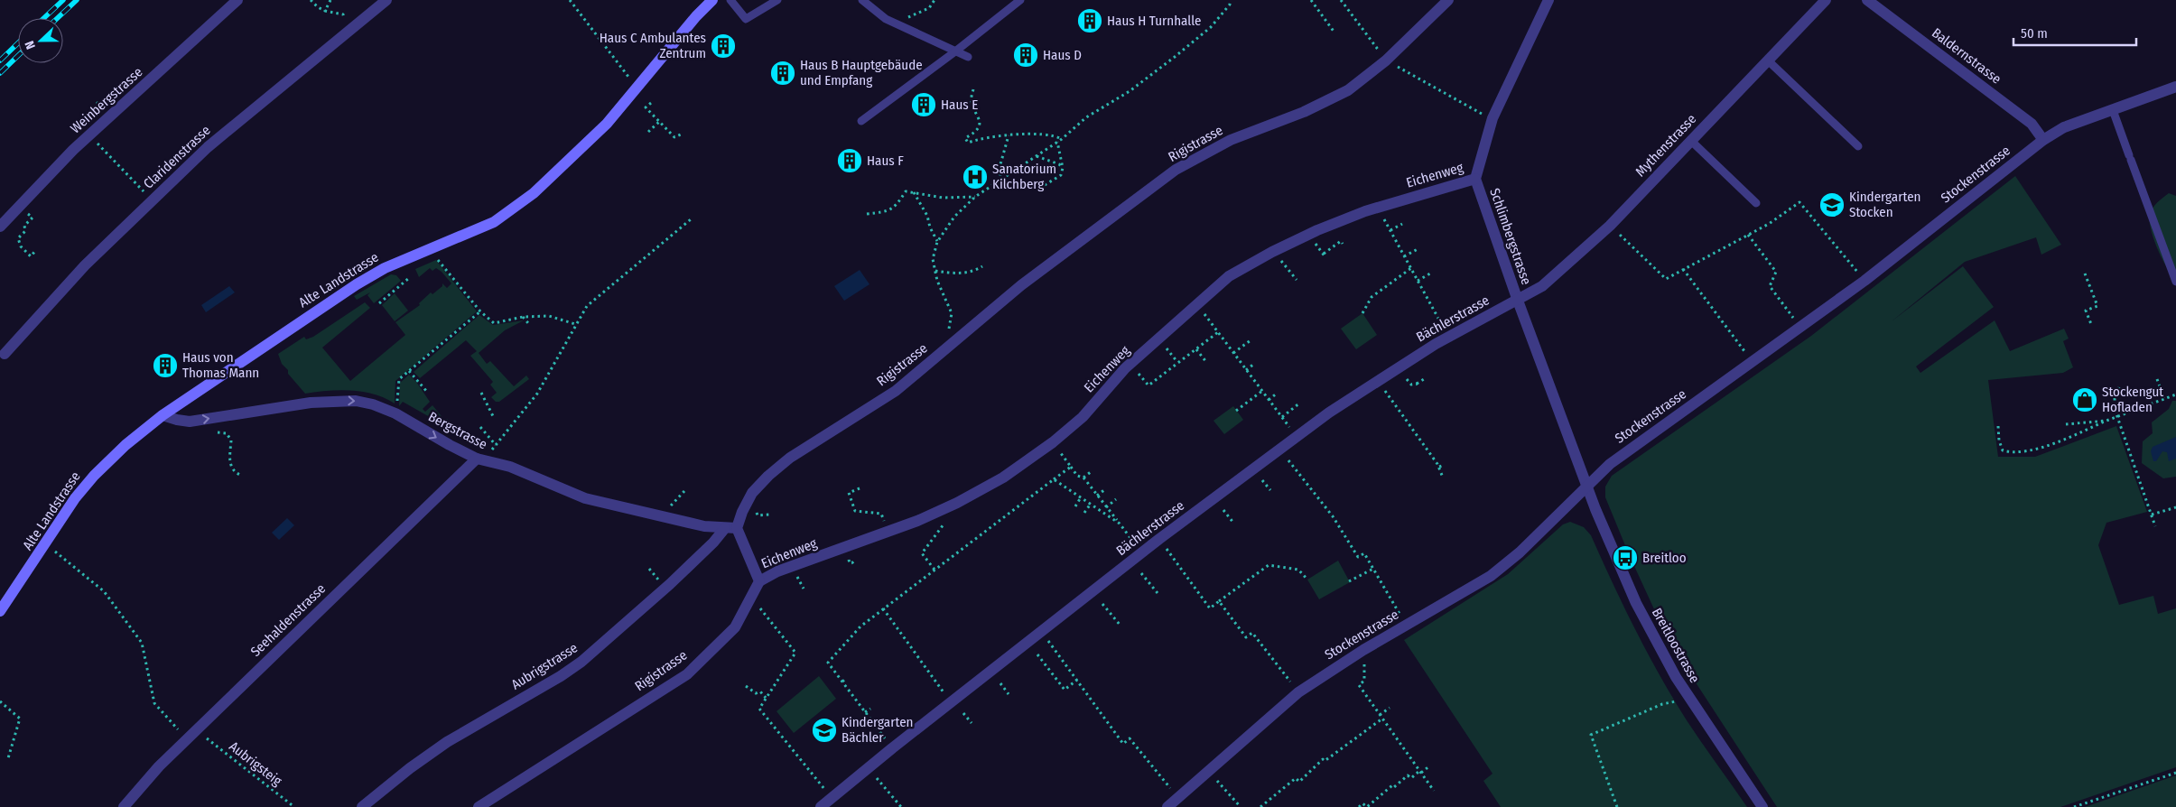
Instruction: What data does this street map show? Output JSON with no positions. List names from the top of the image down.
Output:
{
  "streets": {
    "street": [
      "Baldernstrasse",
      "Weinbergstrasse",
      "Rigistrasse",
      "Mythenstrasse",
      "Claridenstrasse",
      "Stockenstrasse",
      "Eichenweg",
      "Schlimbergstrasse",
      "Alte Landstrasse",
      "Bächlerstrasse",
      "Bergstrasse",
      "Seehaldenstrasse",
      "Breitloostrasse",
      "Aubrigstrasse"
    ],
    "path": ["Aubrigsteig"]
  },
  "crossings": [
    ["Baldernstrasse", "Stockenstrasse"],
    ["Rigistrasse", "Eichenweg"],
    ["Rigistrasse", "Bergstrasse"],
    ["Rigistrasse", "Aubrigstrasse"],
    ["Mythenstrasse", "Schlimbergstrasse"],
    ["Mythenstrasse", "Bächlerstrasse"],
    ["Stockenstrasse", "Schlimbergstrasse"],
    ["Stockenstrasse", "Breitloostrasse"],
    ["Eichenweg", "Schlimbergstrasse"],
    ["Schlimbergstrasse", "Bächlerstrasse"],
    ["Schlimbergstrasse", "Breitloostrasse"],
    ["Alte Landstrasse", "Bergstrasse"],
    ["Bergstrasse", "Seehaldenstrasse"],
    ["Bergstrasse", "Aubrigstrasse"]
  ],
  "one_way": ["Bergstrasse"],
  "places": {
    "building": [
      "Haus H Turnhalle",
      "Haus C Ambulantes Zentrum",
      "Haus D",
      "Haus B Hauptgebäude und Empfang",
      "Haus E",
      "Haus F",
      "Haus von Thomas Mann"
    ],
    "hospital": ["Sanatorium Kilchberg"],
    "school or university": ["Kindergarten Stocken", "Kindergarten Bächler"],
    "shop": ["Stockengut Hofladen"],
    "bus stop": ["Breitloo"]
  },
  "scale_bar": "50 m",
  "north": "left"
}
